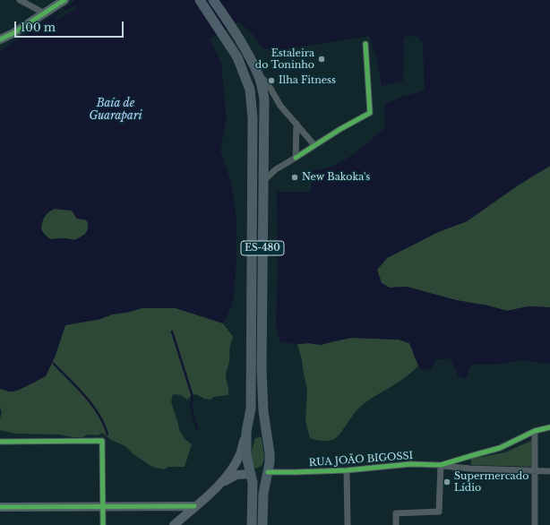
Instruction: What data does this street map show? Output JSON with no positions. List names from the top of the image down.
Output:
{
  "streets": {
    "main road": ["ES-480"],
    "street": ["RUA JOÃO BIGOSSI"]
  },
  "crossings": [
    ["ES-480", "RUA JOÃO BIGOSSI"]
  ],
  "water": ["Baía de Guarapari"],
  "places": [
    "Estaleira do Toninho",
    "Ilha Fitness",
    "New Bakoka's",
    "Supermercado Lídio"
  ],
  "scale_bar": "100 m"
}
